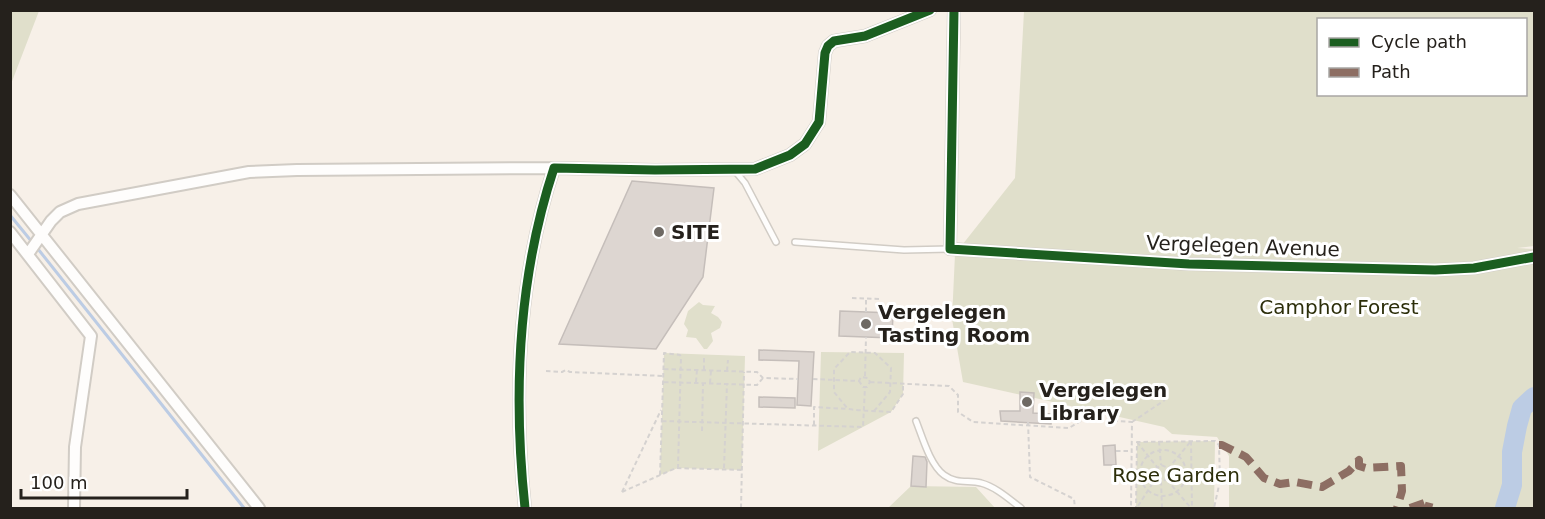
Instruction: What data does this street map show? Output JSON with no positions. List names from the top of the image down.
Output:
{
  "streets": {
    "street": ["Vergelegen Avenue"]
  },
  "parks": ["Camphor Forest", "Rose Garden"],
  "places": ["SITE", "Vergelegen Tasting Room", "Vergelegen Library"],
  "legend": ["Cycle path", "Path"],
  "scale_bar": "100 m"
}
